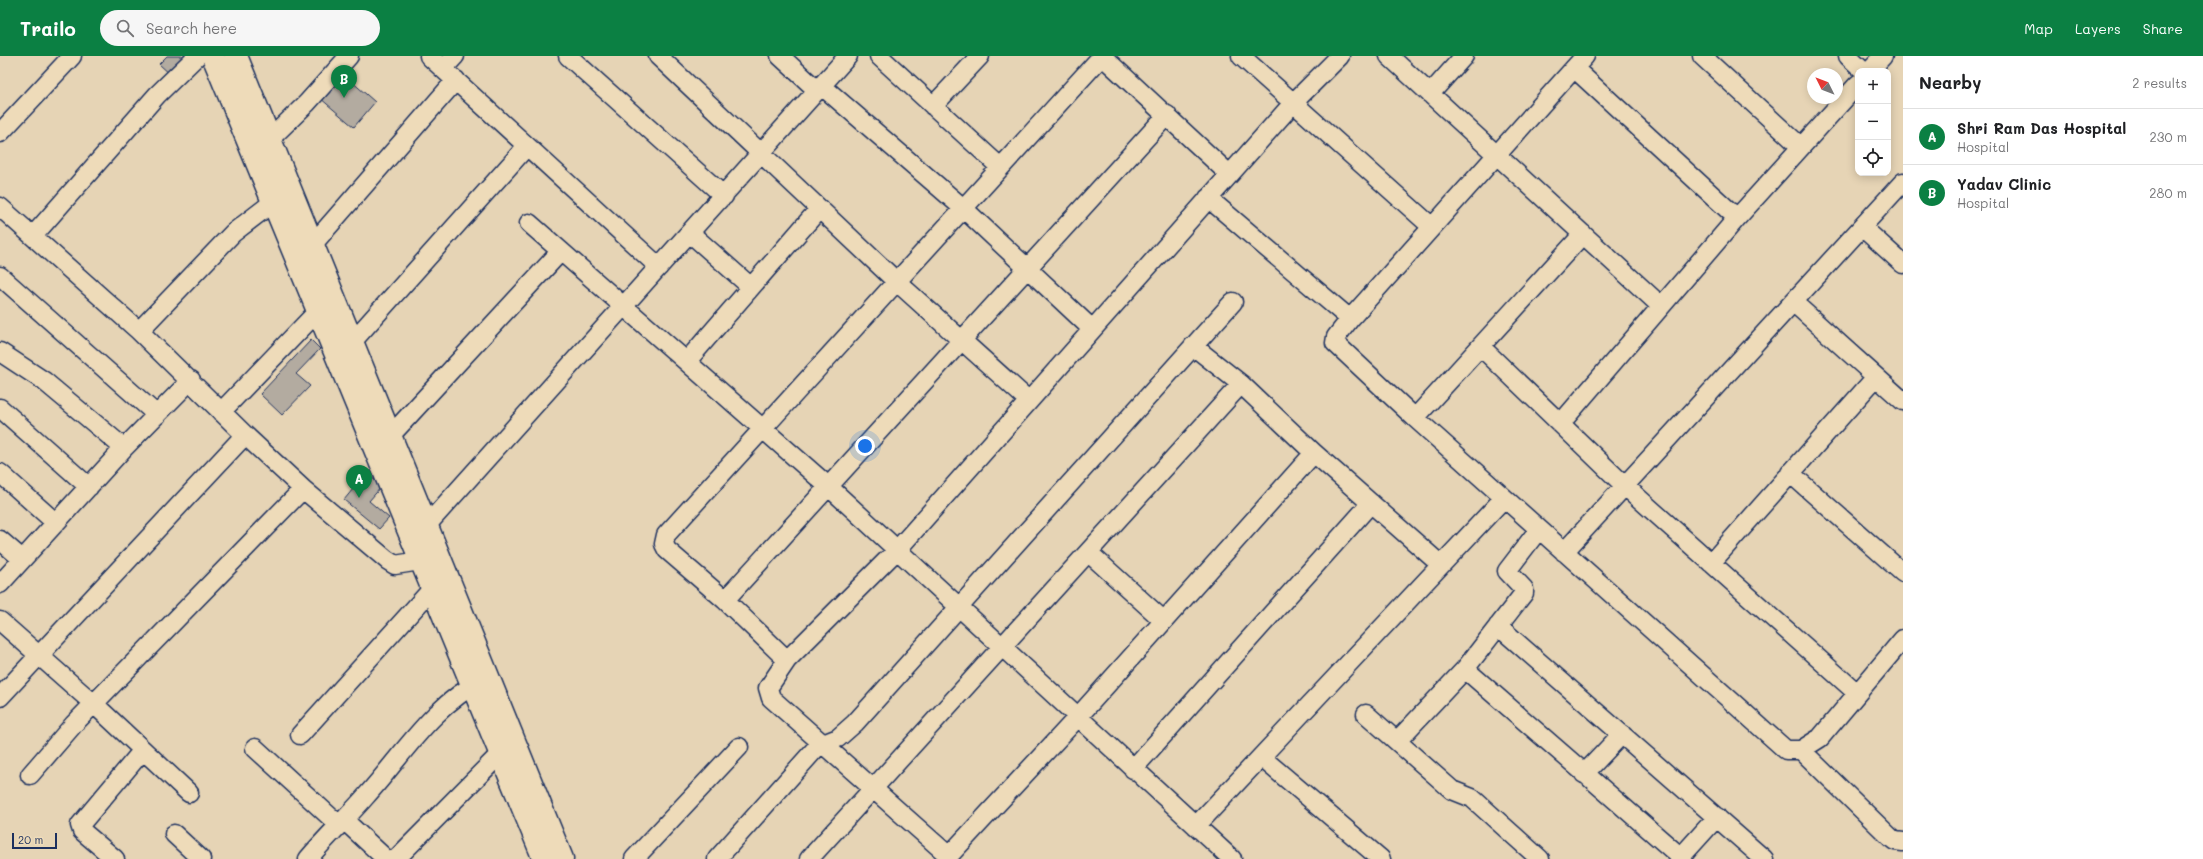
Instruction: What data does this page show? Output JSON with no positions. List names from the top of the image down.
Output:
{
  "scale_bar": "20 m",
  "north": "top left",
  "page": {
    "header": "Trailo",
    "search": "Search here",
    "nav": ["Map", "Layers", "Share"],
    "heading": ["Nearby", "2 results"],
    "pins": ["B", "A"],
    "map_buttons": ["+", "−"],
    "list": [
      {
        "mark": "A",
        "name": "Shri Ram Das Hospital",
        "note": "Hospital",
        "value": "230 m"
      },
      {
        "mark": "B",
        "name": "Yadav Clinic",
        "note": "Hospital",
        "value": "280 m"
      }
    ],
    "scale": "20 m"
  }
}
